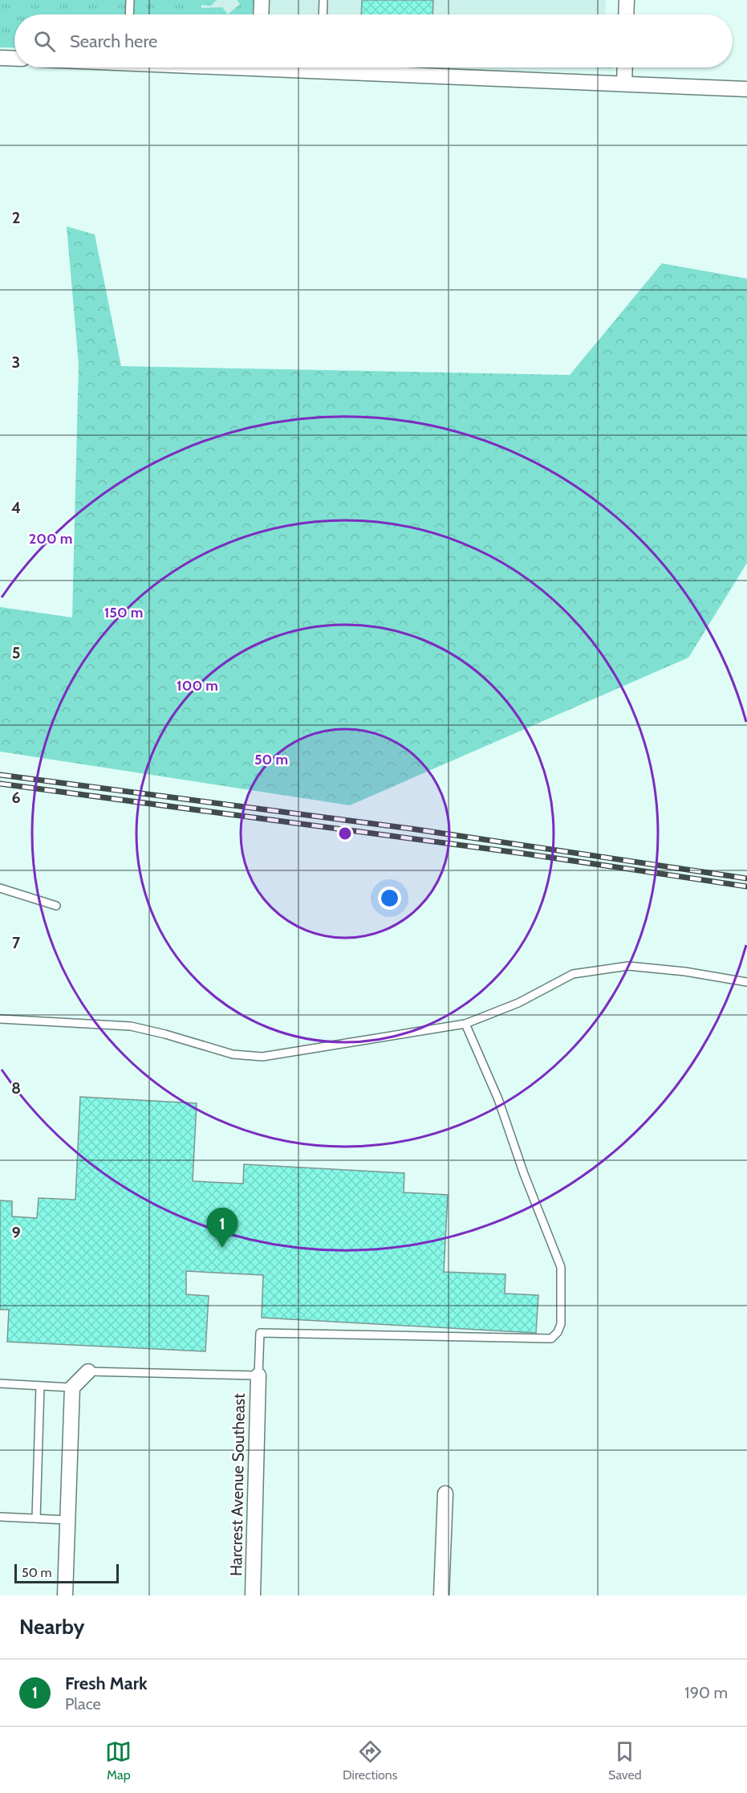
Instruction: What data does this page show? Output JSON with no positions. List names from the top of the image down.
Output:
{
  "streets": {
    "street": ["Harcrest Avenue Southeast"]
  },
  "scale_bar": "50 m",
  "page": {
    "search": "Search here",
    "pins": "1",
    "scale": "50 m",
    "heading": "Nearby",
    "list": [
      {
        "mark": "1",
        "name": "Fresh Mark",
        "note": "Place",
        "value": "190 m"
      }
    ],
    "nav": ["Map", "Directions", "Saved"]
  },
  "grid": {
    "rows": [
      "2",
      "3",
      "4",
      "5",
      "6",
      "7",
      "8",
      "9"
    ]
  },
  "rings": [
    "200 m",
    "150 m",
    "100 m",
    "50 m"
  ]
}
